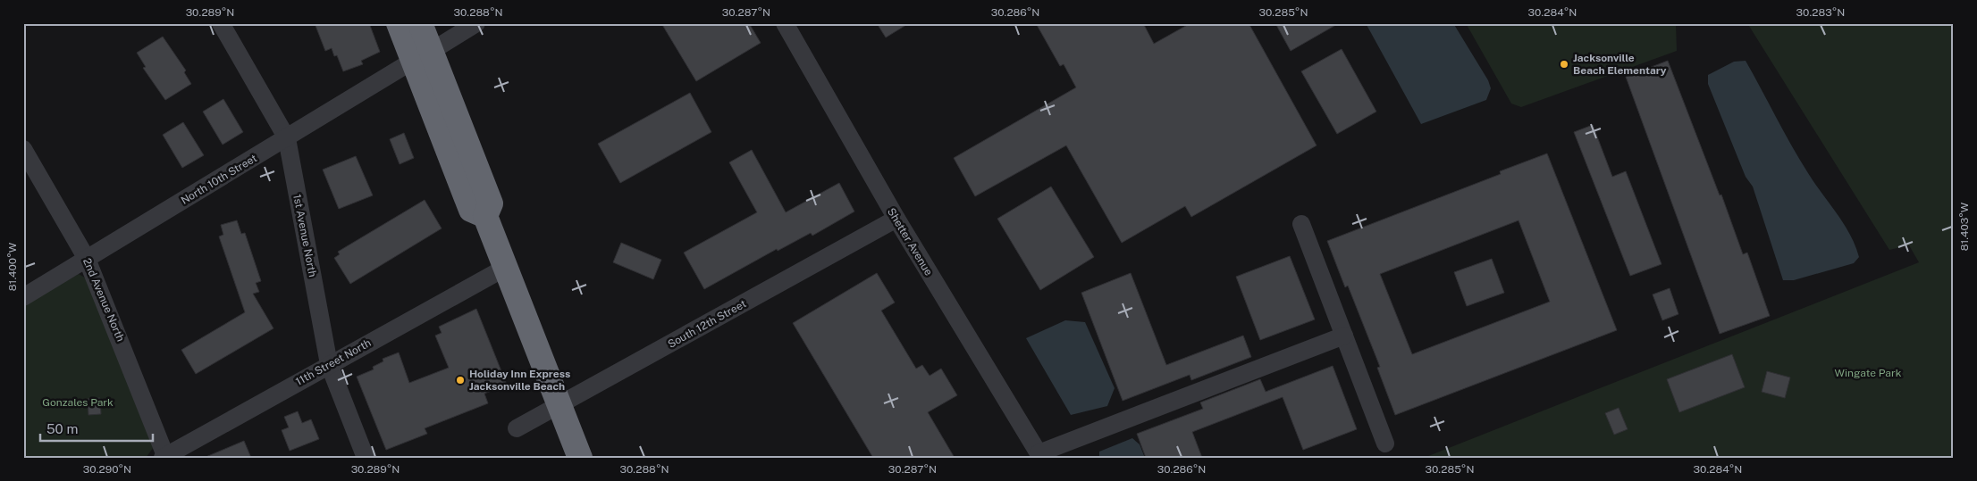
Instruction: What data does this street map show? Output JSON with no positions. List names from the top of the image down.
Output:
{
  "streets": {
    "street": [
      "North 10th Street",
      "1st Avenue North",
      "Shetter Avenue",
      "2nd Avenue North",
      "South 12th Street",
      "11th Street North"
    ]
  },
  "crossings": [
    ["North 10th Street", "1st Avenue North"],
    ["North 10th Street", "2nd Avenue North"],
    ["1st Avenue North", "11th Street North"],
    ["Shetter Avenue", "South 12th Street"],
    ["2nd Avenue North", "11th Street North"]
  ],
  "parks": ["Wingate Park", "Gonzales Park"],
  "places": ["Jacksonville Beach Elementary", "Holiday Inn Express Jacksonville Beach"],
  "scale_bar": "50 m",
  "coordinates": [
    "30.289°N",
    "30.288°N",
    "30.287°N",
    "30.286°N",
    "30.285°N",
    "30.284°N",
    "30.283°N",
    "81.403°W",
    "81.400°W",
    "30.290°N"
  ]
}
